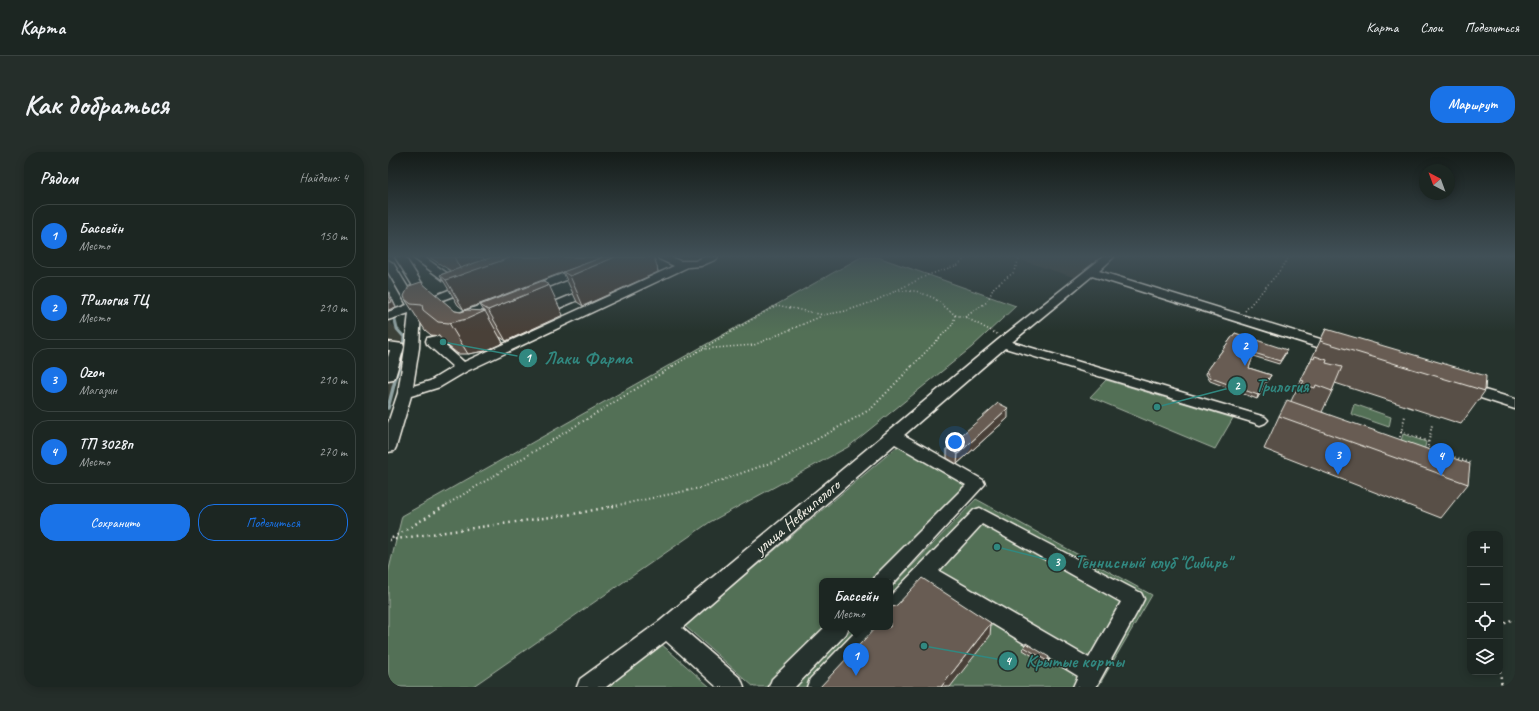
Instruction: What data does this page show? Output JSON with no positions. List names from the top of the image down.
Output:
{
  "streets": {
    "street": ["улица Невкипелого"]
  },
  "places": [
    "Лаки Фарма",
    "Трилогия",
    "Теннисный клуб \"Сибирь\"",
    "Крытые корты"
  ],
  "north": "top left",
  "page": {
    "header": "Карта",
    "nav": ["Карта", "Слои", "Поделиться"],
    "buttons": [
      "Маршрут",
      ["Сохранить", "Поделиться"]
    ],
    "title": "Как добраться",
    "heading": ["Рядом", "Найдено: 4"],
    "list": [
      {
        "mark": "1",
        "name": "Бассейн",
        "note": "Место",
        "value": "150 m"
      },
      {
        "mark": "2",
        "name": "ТРилогия ТЦ",
        "note": "Место",
        "value": "210 m"
      },
      {
        "mark": "3",
        "name": "Ozon",
        "note": "Магазин",
        "value": "210 m"
      },
      {
        "mark": "4",
        "name": "ТП 3028п",
        "note": "Место",
        "value": "270 m"
      }
    ],
    "pins": [
      "2",
      "3",
      "4",
      "1"
    ],
    "map_buttons": ["+", "−"],
    "popup": ["Бассейн", "Место"]
  }
}
